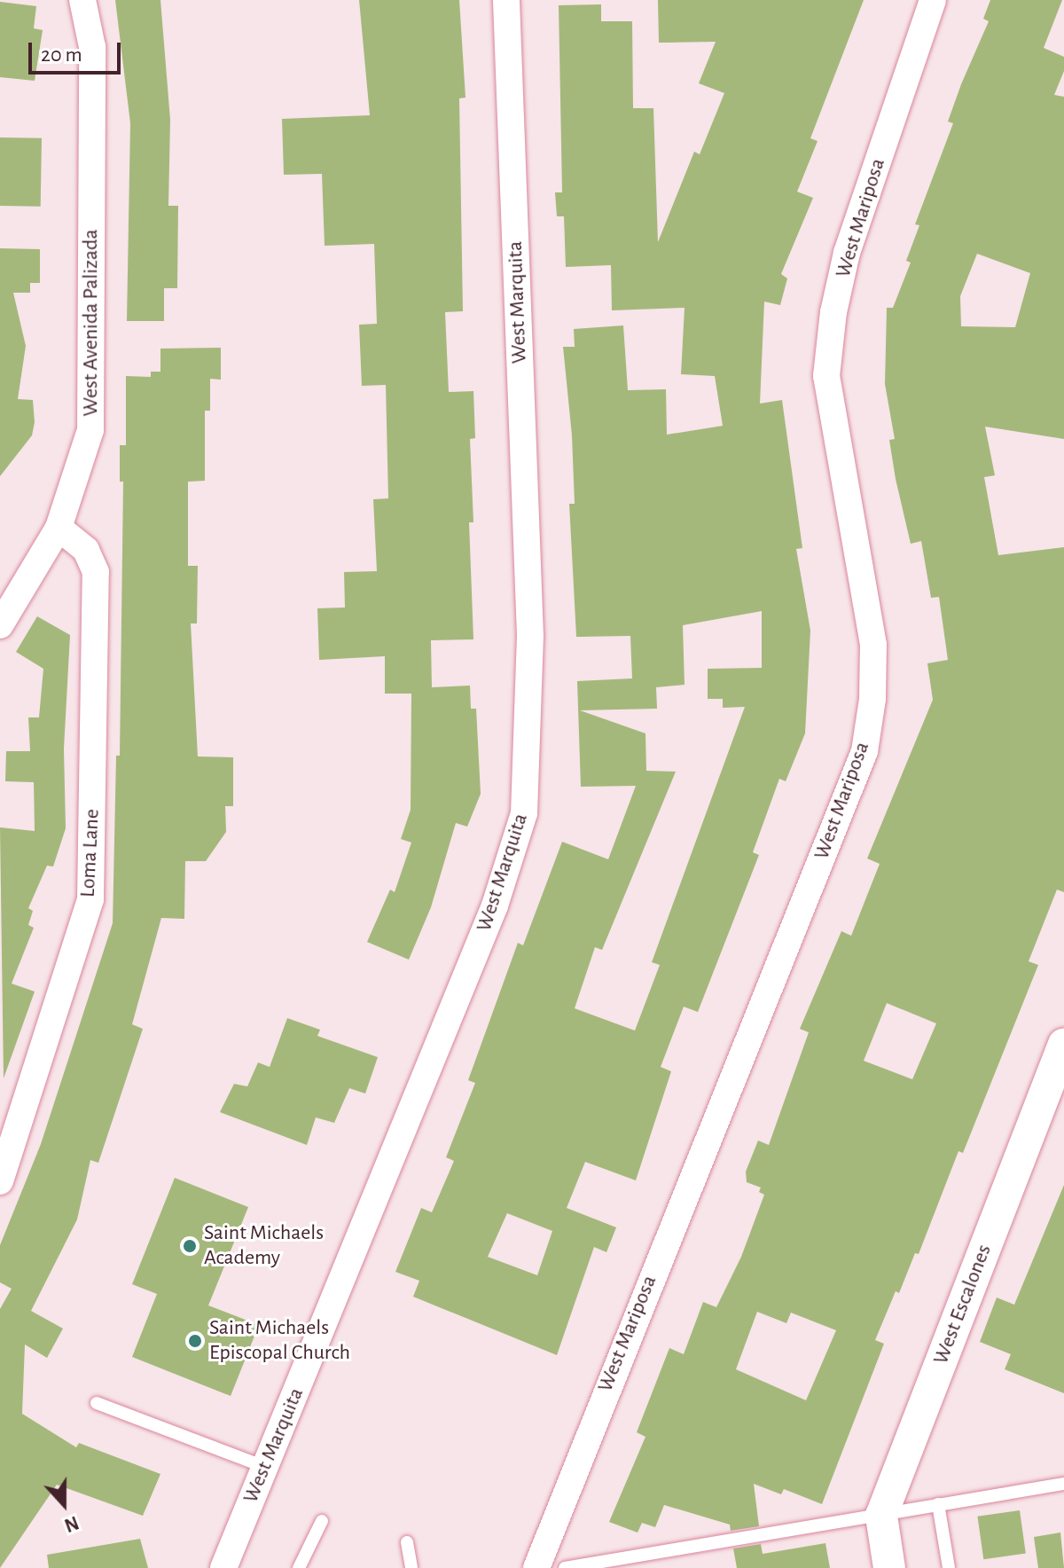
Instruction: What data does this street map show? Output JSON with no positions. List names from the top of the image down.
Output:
{
  "streets": {
    "street": [
      "West Mariposa",
      "West Marquita",
      "West Avenida Palizada",
      "Loma Lane",
      "West Escalones"
    ]
  },
  "crossings": [
    ["West Avenida Palizada", "Loma Lane"]
  ],
  "places": ["Saint Michaels Academy", "Saint Michaels Episcopal Church"],
  "scale_bar": "20 m",
  "north": "bottom"
}
